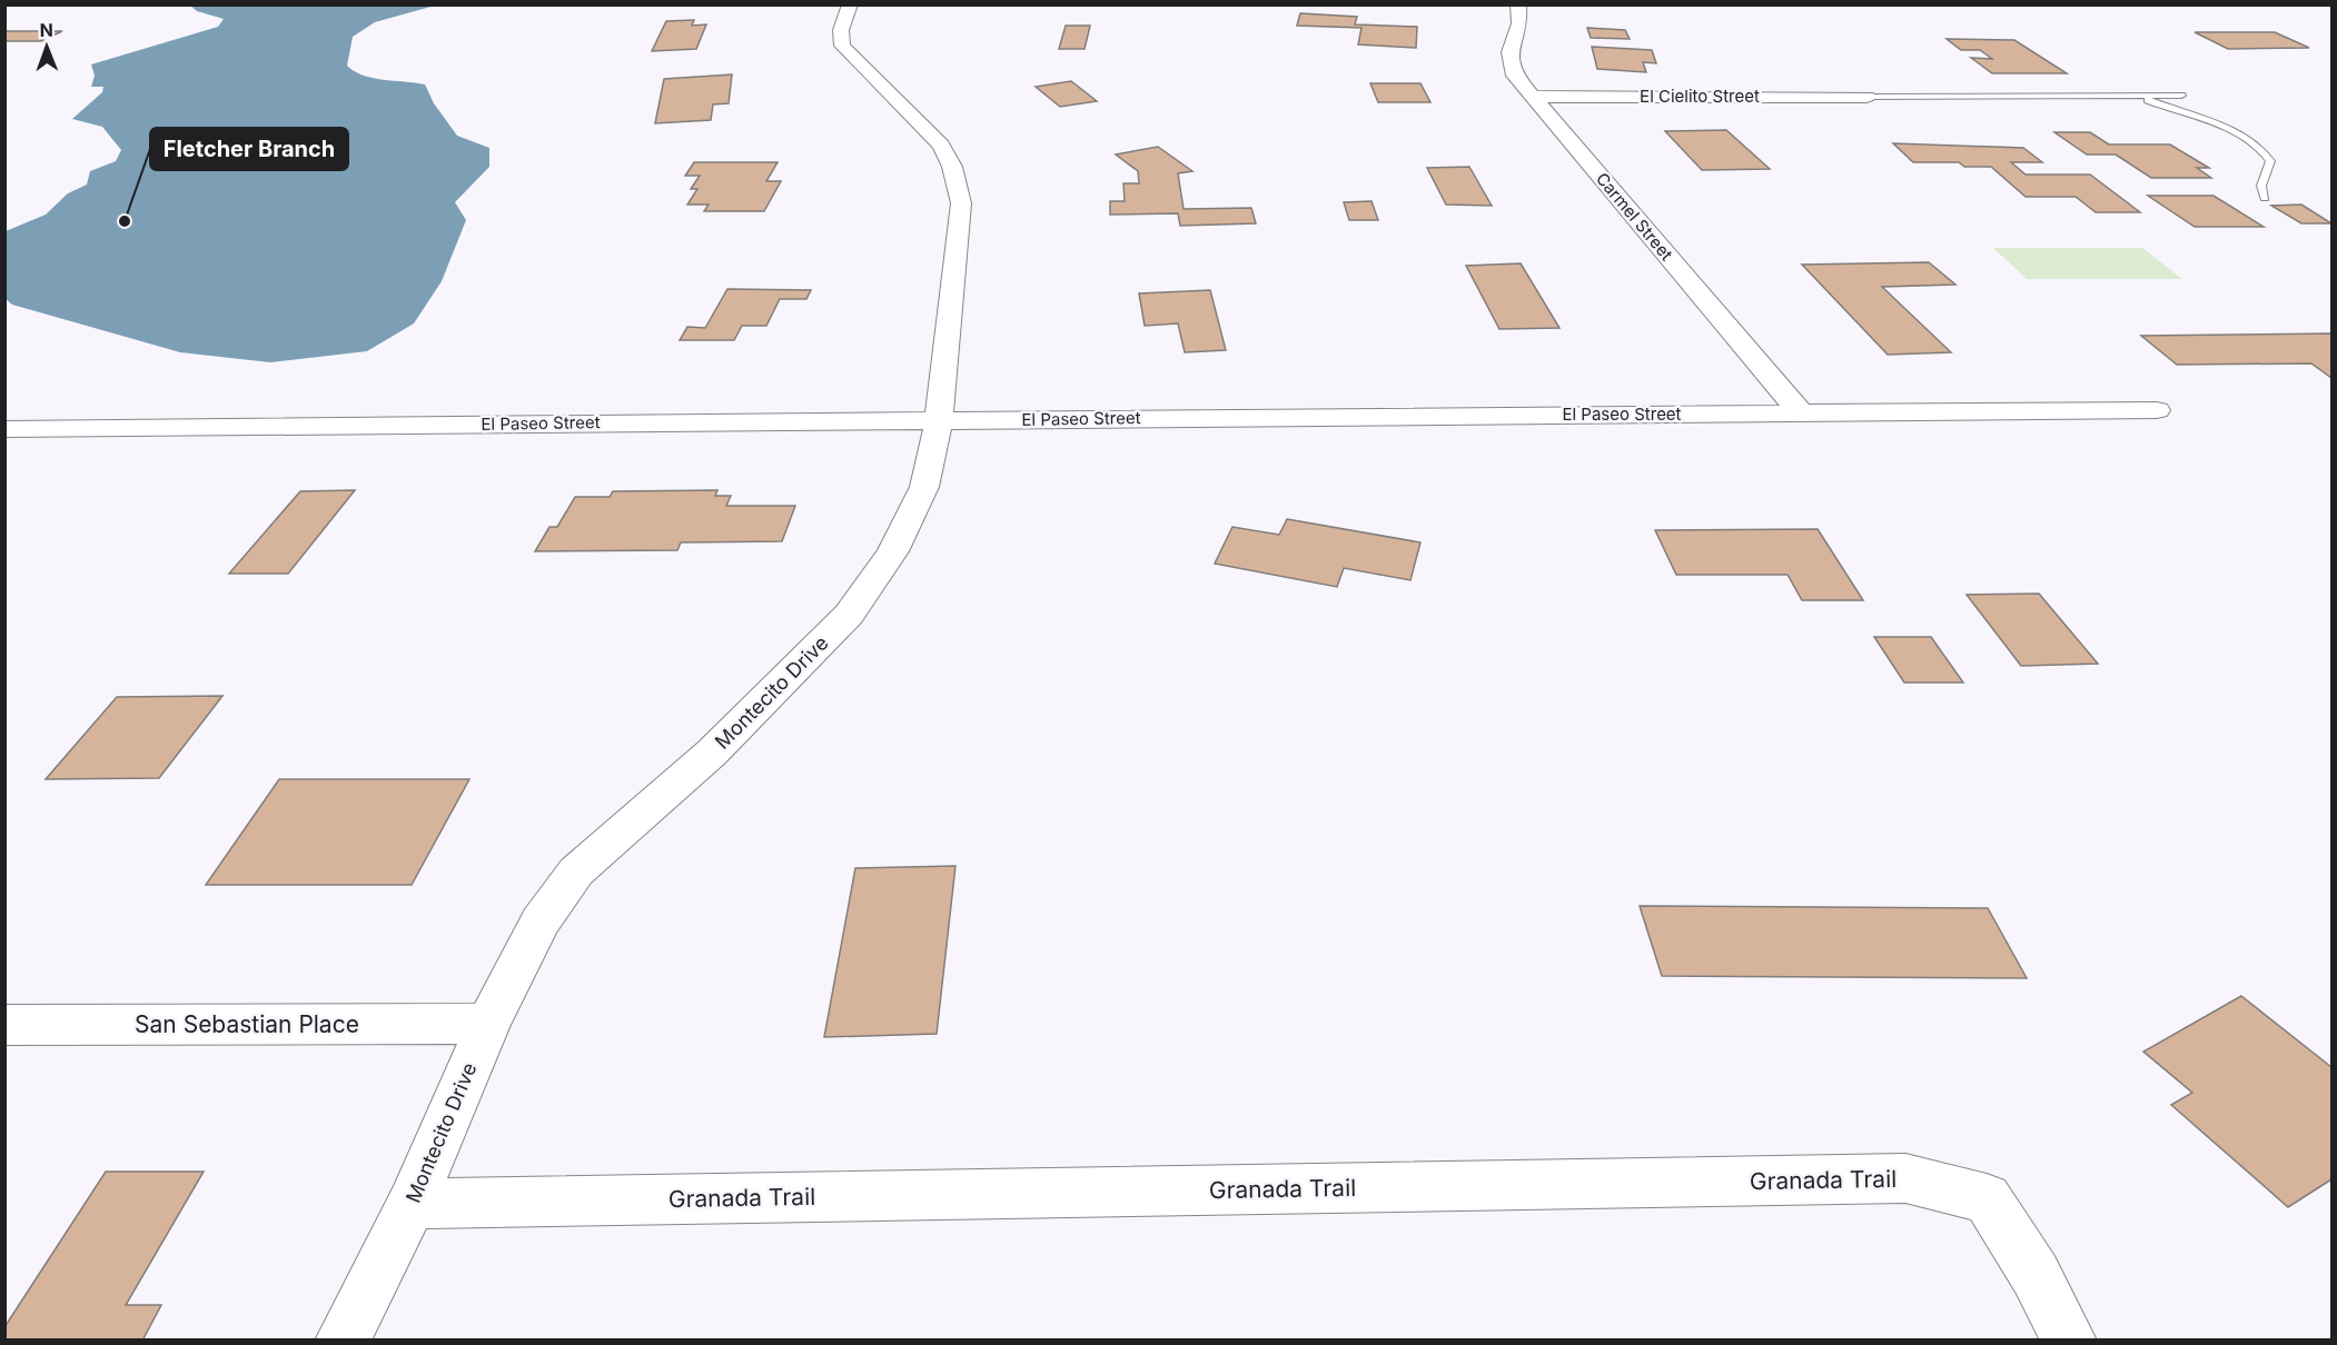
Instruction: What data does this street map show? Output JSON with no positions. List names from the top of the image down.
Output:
{
  "streets": {
    "street": [
      "El Cielito Street",
      "Carmel Street",
      "El Paseo Street",
      "Montecito Drive",
      "San Sebastian Place",
      "Granada Trail"
    ]
  },
  "crossings": [
    ["El Cielito Street", "Carmel Street"],
    ["Carmel Street", "El Paseo Street"],
    ["El Paseo Street", "Montecito Drive"],
    ["Montecito Drive", "San Sebastian Place"],
    ["Montecito Drive", "Granada Trail"]
  ],
  "places": ["Fletcher Branch"],
  "north": "top"
}
